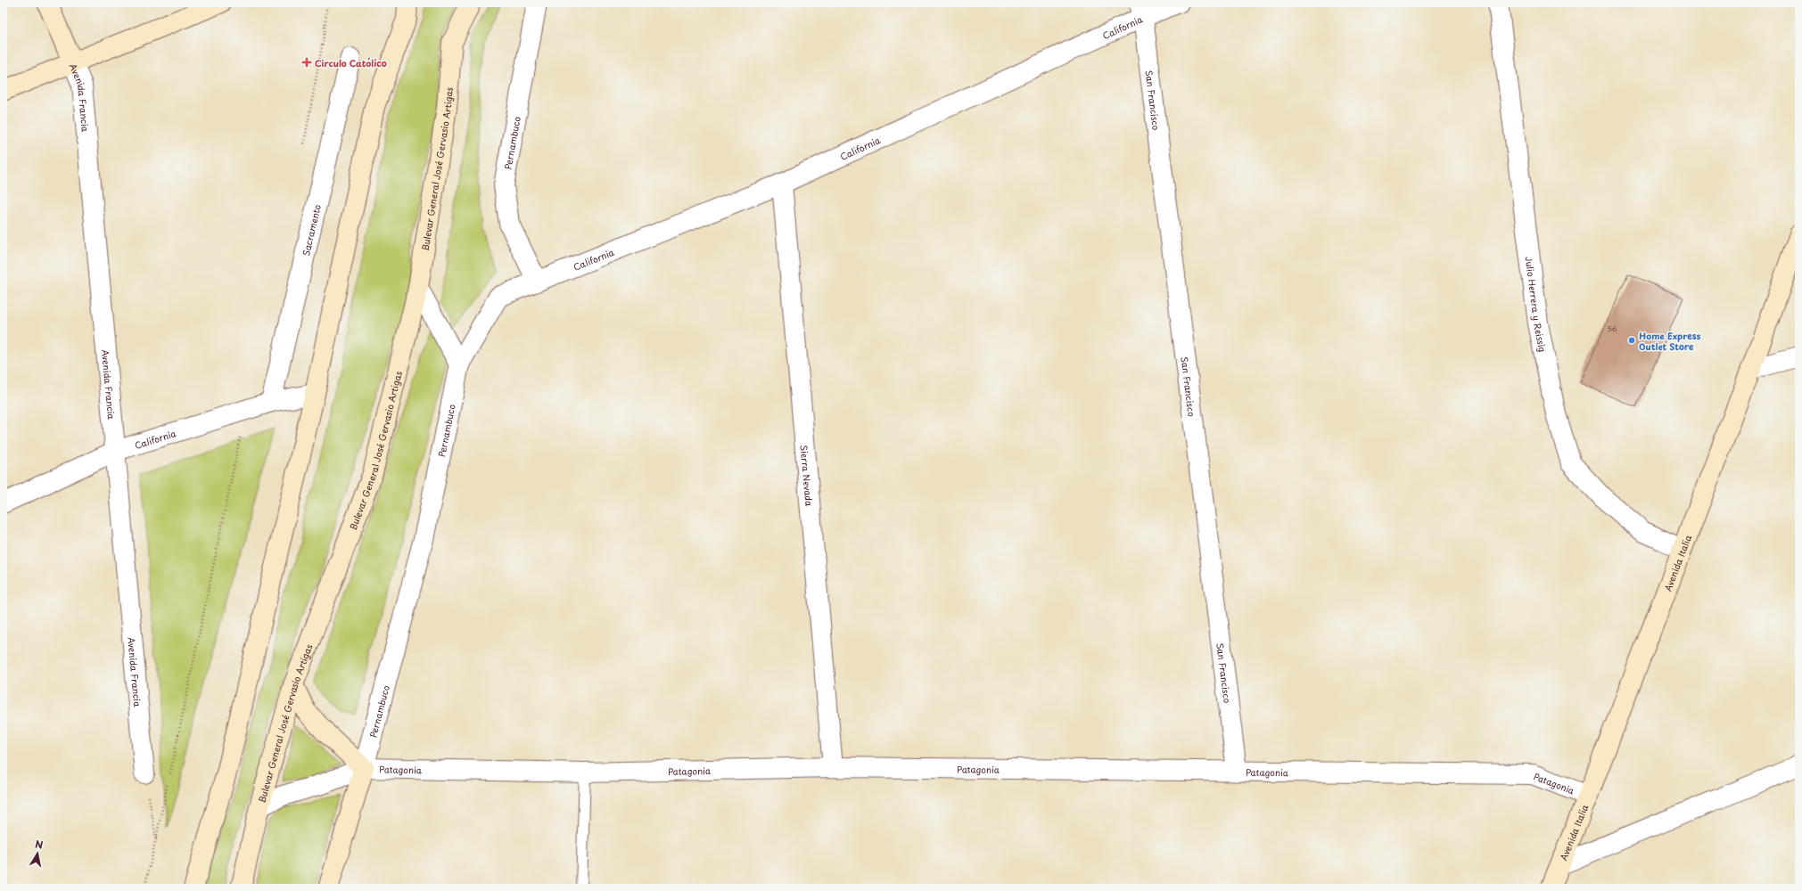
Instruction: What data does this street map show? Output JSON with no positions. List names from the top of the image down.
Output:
{
  "streets": {
    "main road": [
      "Avenida Francia",
      "Pernambuco",
      "Bulevar General José Gervasio Artigas",
      "Avenida Italia"
    ],
    "street": [
      "California",
      "San Francisco",
      "Sacramento",
      "Julio Herrera y Reissig",
      "Sierra Nevada",
      "Patagonia"
    ]
  },
  "crossings": [
    ["California", "Avenida Francia"],
    ["California", "San Francisco"],
    ["California", "Pernambuco"],
    ["California", "Sacramento"],
    ["California", "Sierra Nevada"],
    ["San Francisco", "Patagonia"],
    ["Pernambuco", "Patagonia"],
    ["Bulevar General José Gervasio Artigas", "Patagonia"],
    ["Julio Herrera y Reissig", "Avenida Italia"],
    ["Sierra Nevada", "Patagonia"],
    ["Avenida Italia", "Patagonia"]
  ],
  "places": {
    "health": ["Circulo Católico"],
    "other": ["Home Express Outlet Store"]
  },
  "house_numbers": ["56"],
  "north": "top"
}
